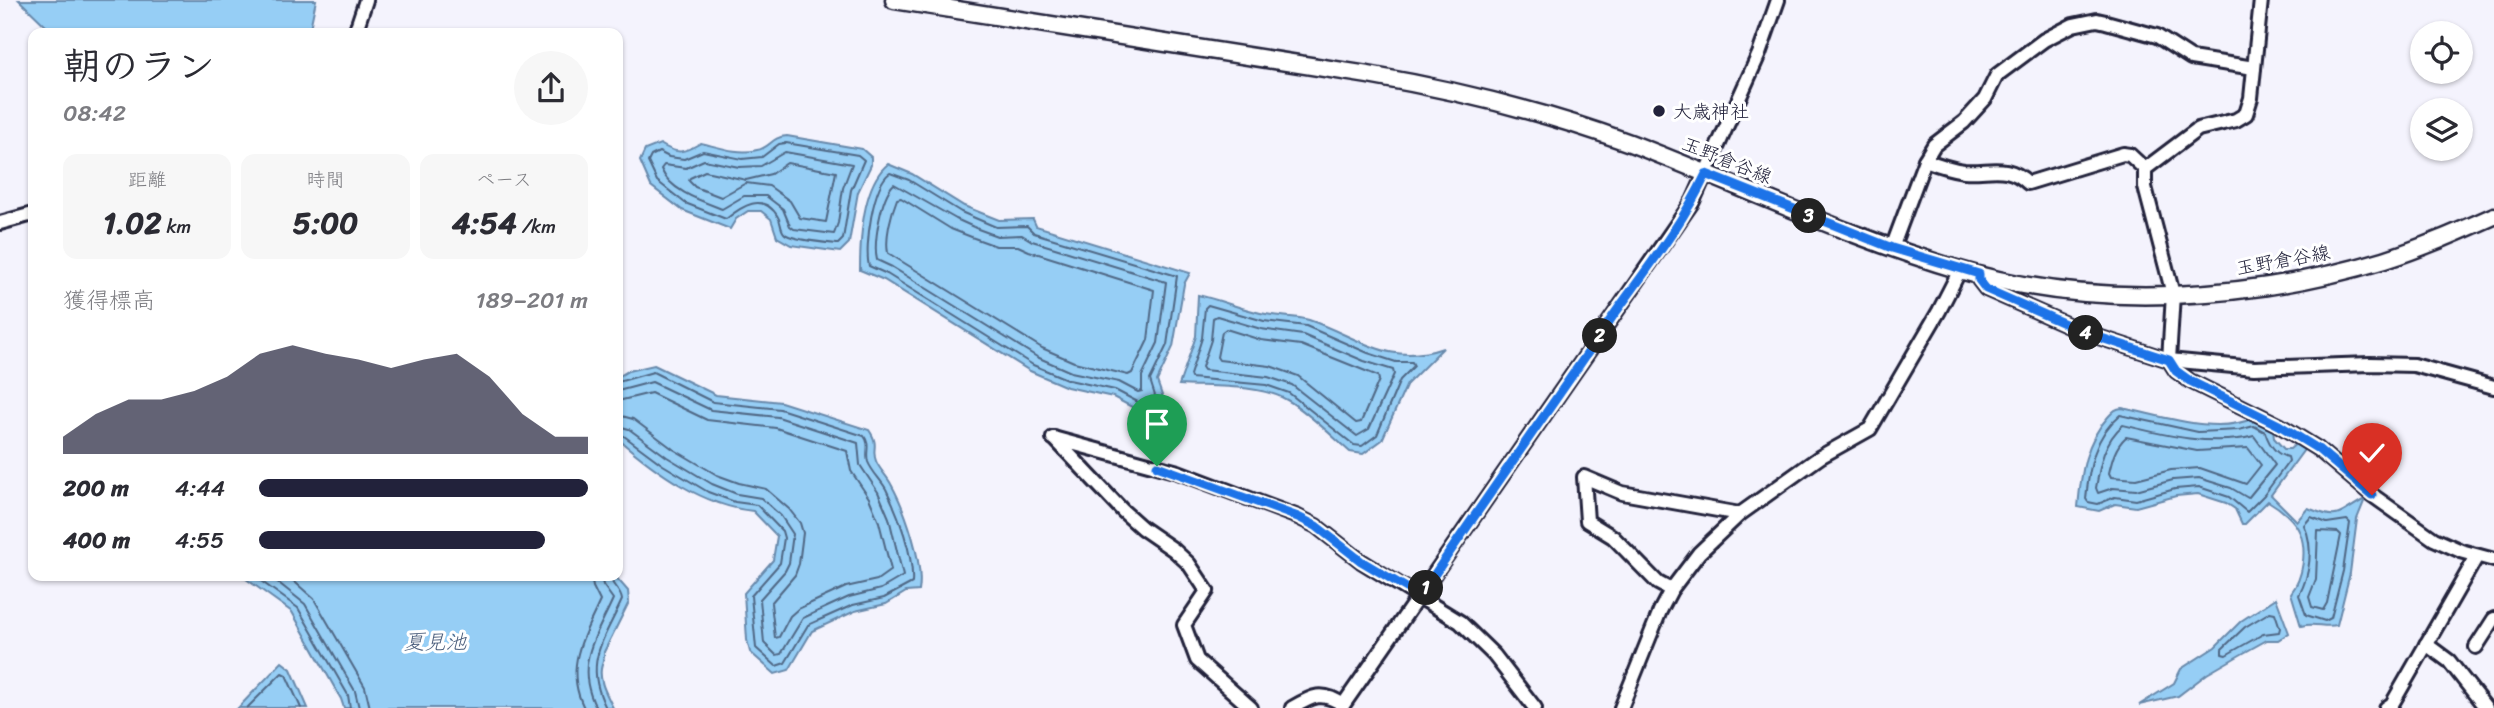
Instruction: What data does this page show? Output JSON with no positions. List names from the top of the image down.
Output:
{
  "streets": {
    "main road": ["玉野倉谷線"]
  },
  "water": ["夏見池"],
  "places": ["大歳神社"],
  "page": {
    "heading": ["朝のラン", "08:42"],
    "stats": [
      ["距離", "1.02 km"],
      ["時間", "5:00"],
      ["ペース", "4:54 /km"]
    ],
    "pins": [
      "3",
      "4",
      "2",
      "1"
    ],
    "chart": ["獲得標高", "189–201 m"],
    "list": [
      {
        "name": "200 m",
        "note": "4:44"
      },
      {
        "name": "400 m",
        "note": "4:55"
      }
    ]
  }
}
